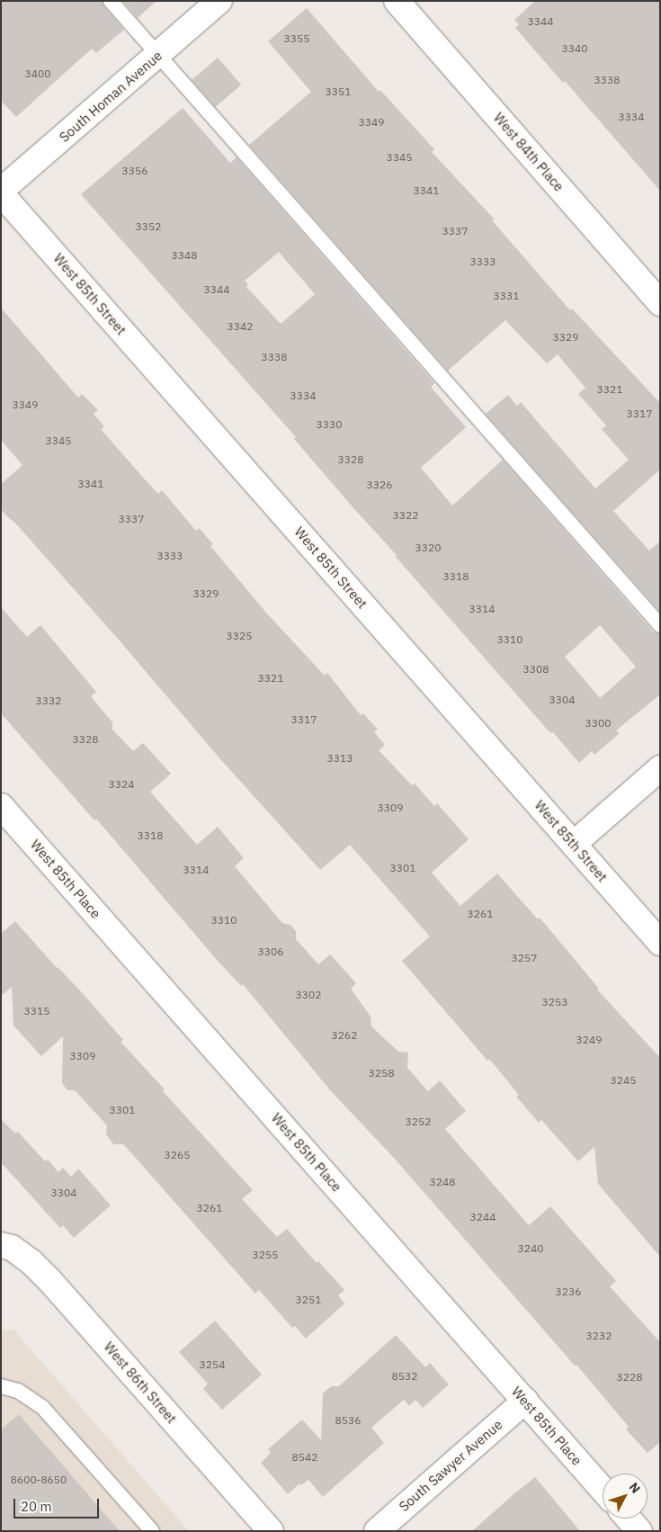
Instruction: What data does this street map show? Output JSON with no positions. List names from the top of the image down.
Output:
{
  "streets": {
    "street": [
      "South Homan Avenue",
      "West 84th Place",
      "West 85th Street",
      "West 85th Place",
      "West 86th Street",
      "South Sawyer Avenue"
    ]
  },
  "crossings": [
    ["South Homan Avenue", "West 85th Street"],
    ["West 85th Place", "South Sawyer Avenue"]
  ],
  "house_numbers": [
    "3344",
    "3355",
    "3340",
    "3400",
    "3338",
    "3351",
    "3334",
    "3349",
    "3345",
    "3356",
    "3341",
    "3352",
    "3337",
    "3348",
    "3333",
    "3344",
    "3331",
    "3342",
    "3329",
    "3338",
    "3321",
    "3334",
    "3349",
    "3317",
    "3330",
    "3345",
    "3328",
    "3341",
    "3326",
    "3322",
    "3337",
    "3320",
    "3333",
    "3318",
    "3329",
    "3314",
    "3325",
    "3310",
    "3308",
    "3321",
    "3304",
    "3332",
    "3317",
    "3300",
    "3328",
    "3313",
    "3324",
    "3309",
    "3318",
    "3301",
    "3314",
    "3261",
    "3310",
    "3306",
    "3257",
    "3302",
    "3253",
    "3315",
    "3262",
    "3249",
    "3309",
    "3258",
    "3245",
    "3301",
    "3252",
    "3265",
    "3248",
    "3304",
    "3261",
    "3244",
    "3240",
    "3255",
    "3236",
    "3251",
    "3232",
    "3254",
    "8532",
    "3228",
    "8536",
    "8542",
    "8600-8650"
  ],
  "scale_bar": "20 m",
  "north": "top right"
}
